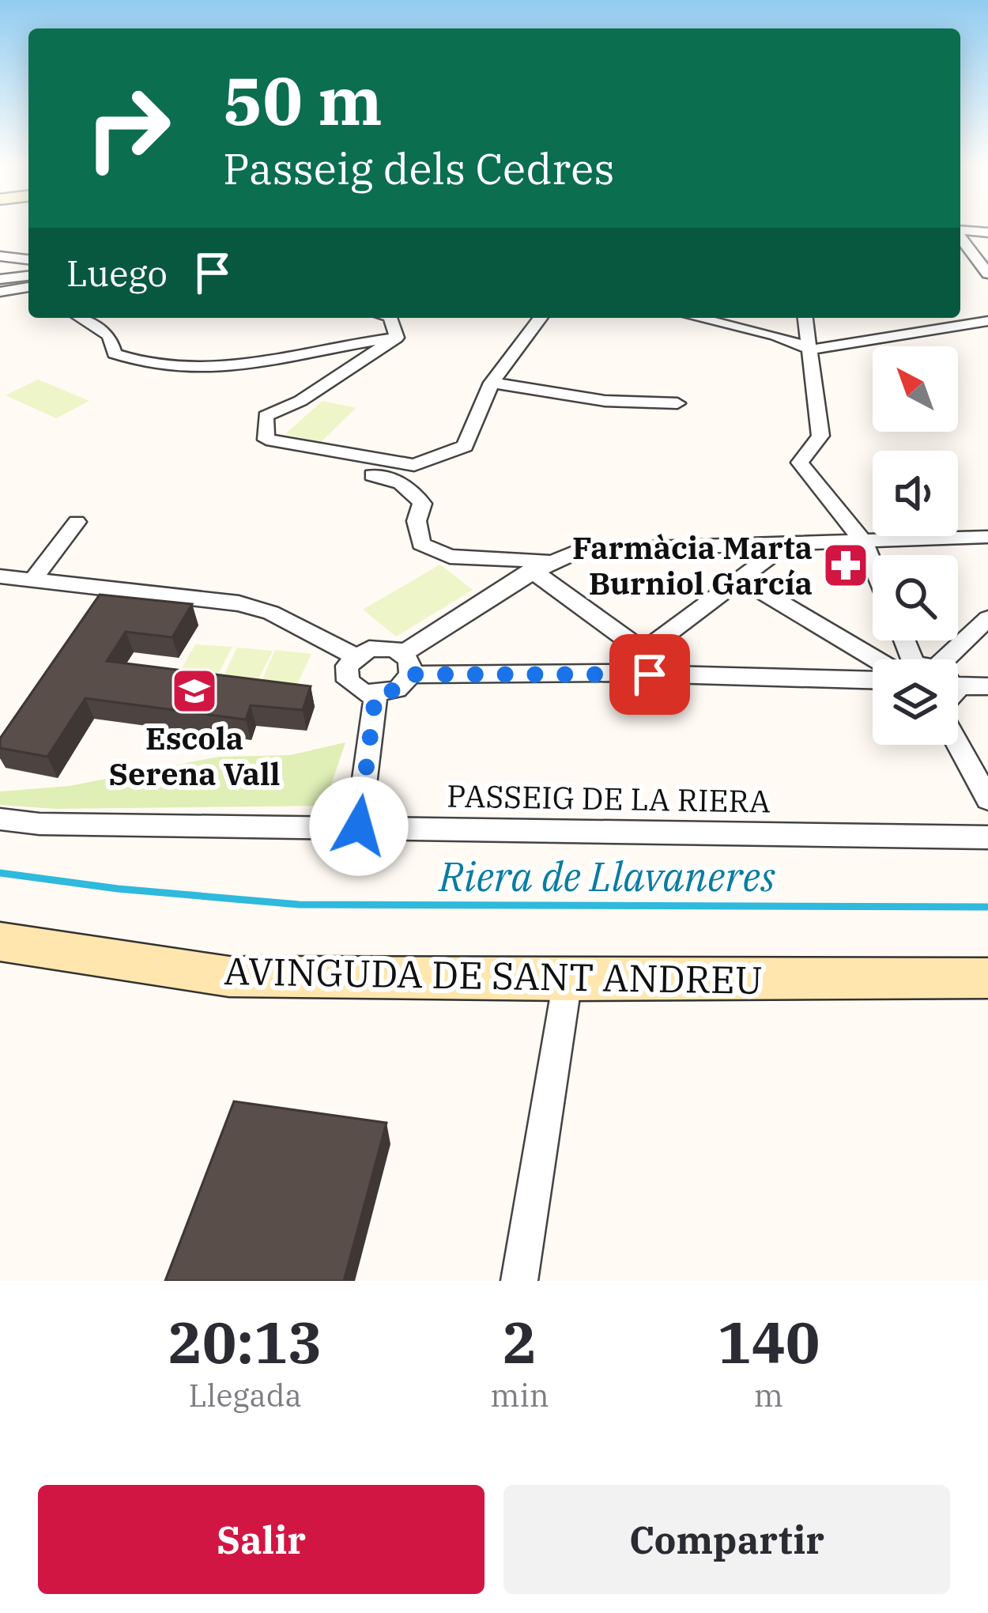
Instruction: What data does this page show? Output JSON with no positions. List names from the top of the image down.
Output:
{
  "streets": {
    "street": ["PASSEIG DE LA RIERA", "AVINGUDA DE SANT ANDREU"]
  },
  "water": ["Riera de Llavaneres"],
  "places": {
    "pharmacy": ["Farmàcia Marta Burniol García"],
    "school or university": ["Escola Serena Vall"]
  },
  "north": "top left",
  "page": {
    "turn": ["50 m", "Passeig dels Cedres"],
    "then": "Luego",
    "eta": [
      "20:13",
      "Llegada",
      "2",
      "min",
      "140",
      "m"
    ],
    "buttons": ["Salir", "Compartir"]
  }
}
